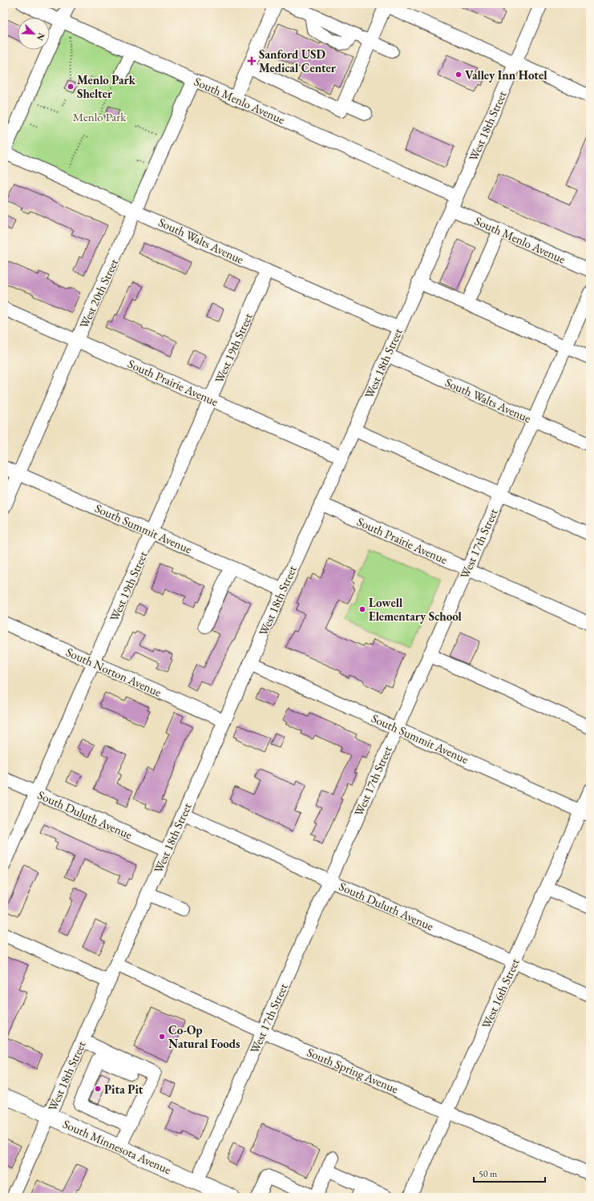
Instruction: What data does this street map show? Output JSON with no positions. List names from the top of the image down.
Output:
{
  "streets": {
    "main road": ["South Minnesota Avenue"],
    "street": [
      "South Menlo Avenue",
      "West 18th Street",
      "South Walts Avenue",
      "West 20th Street",
      "West 19th Street",
      "South Prairie Avenue",
      "South Summit Avenue",
      "West 17th Street",
      "South Norton Avenue",
      "South Duluth Avenue",
      "West 16th Street",
      "South Spring Avenue"
    ]
  },
  "crossings": [
    ["South Menlo Avenue", "West 18th Street"],
    ["South Menlo Avenue", "West 20th Street"],
    ["West 18th Street", "South Walts Avenue"],
    ["West 18th Street", "South Prairie Avenue"],
    ["West 18th Street", "South Summit Avenue"],
    ["West 18th Street", "South Norton Avenue"],
    ["West 18th Street", "South Duluth Avenue"],
    ["West 18th Street", "South Spring Avenue"],
    ["West 18th Street", "South Minnesota Avenue"],
    ["South Walts Avenue", "West 20th Street"],
    ["South Walts Avenue", "West 19th Street"],
    ["South Walts Avenue", "West 17th Street"],
    ["West 20th Street", "South Prairie Avenue"],
    ["West 20th Street", "South Summit Avenue"],
    ["West 19th Street", "South Prairie Avenue"],
    ["West 19th Street", "South Summit Avenue"],
    ["West 19th Street", "South Norton Avenue"],
    ["West 19th Street", "South Duluth Avenue"],
    ["South Prairie Avenue", "West 17th Street"],
    ["South Summit Avenue", "West 17th Street"],
    ["South Summit Avenue", "West 16th Street"],
    ["West 17th Street", "South Duluth Avenue"],
    ["West 17th Street", "South Spring Avenue"],
    ["West 17th Street", "South Minnesota Avenue"],
    ["South Duluth Avenue", "West 16th Street"],
    ["West 16th Street", "South Spring Avenue"]
  ],
  "parks": ["Menlo Park"],
  "places": {
    "health": ["Sanford USD Medical Center"],
    "other": [
      "Valley Inn Hotel",
      "Menlo Park Shelter",
      "Lowell Elementary School",
      "Co-Op Natural Foods",
      "Pita Pit"
    ]
  },
  "scale_bar": "50 m",
  "north": "bottom right"
}
